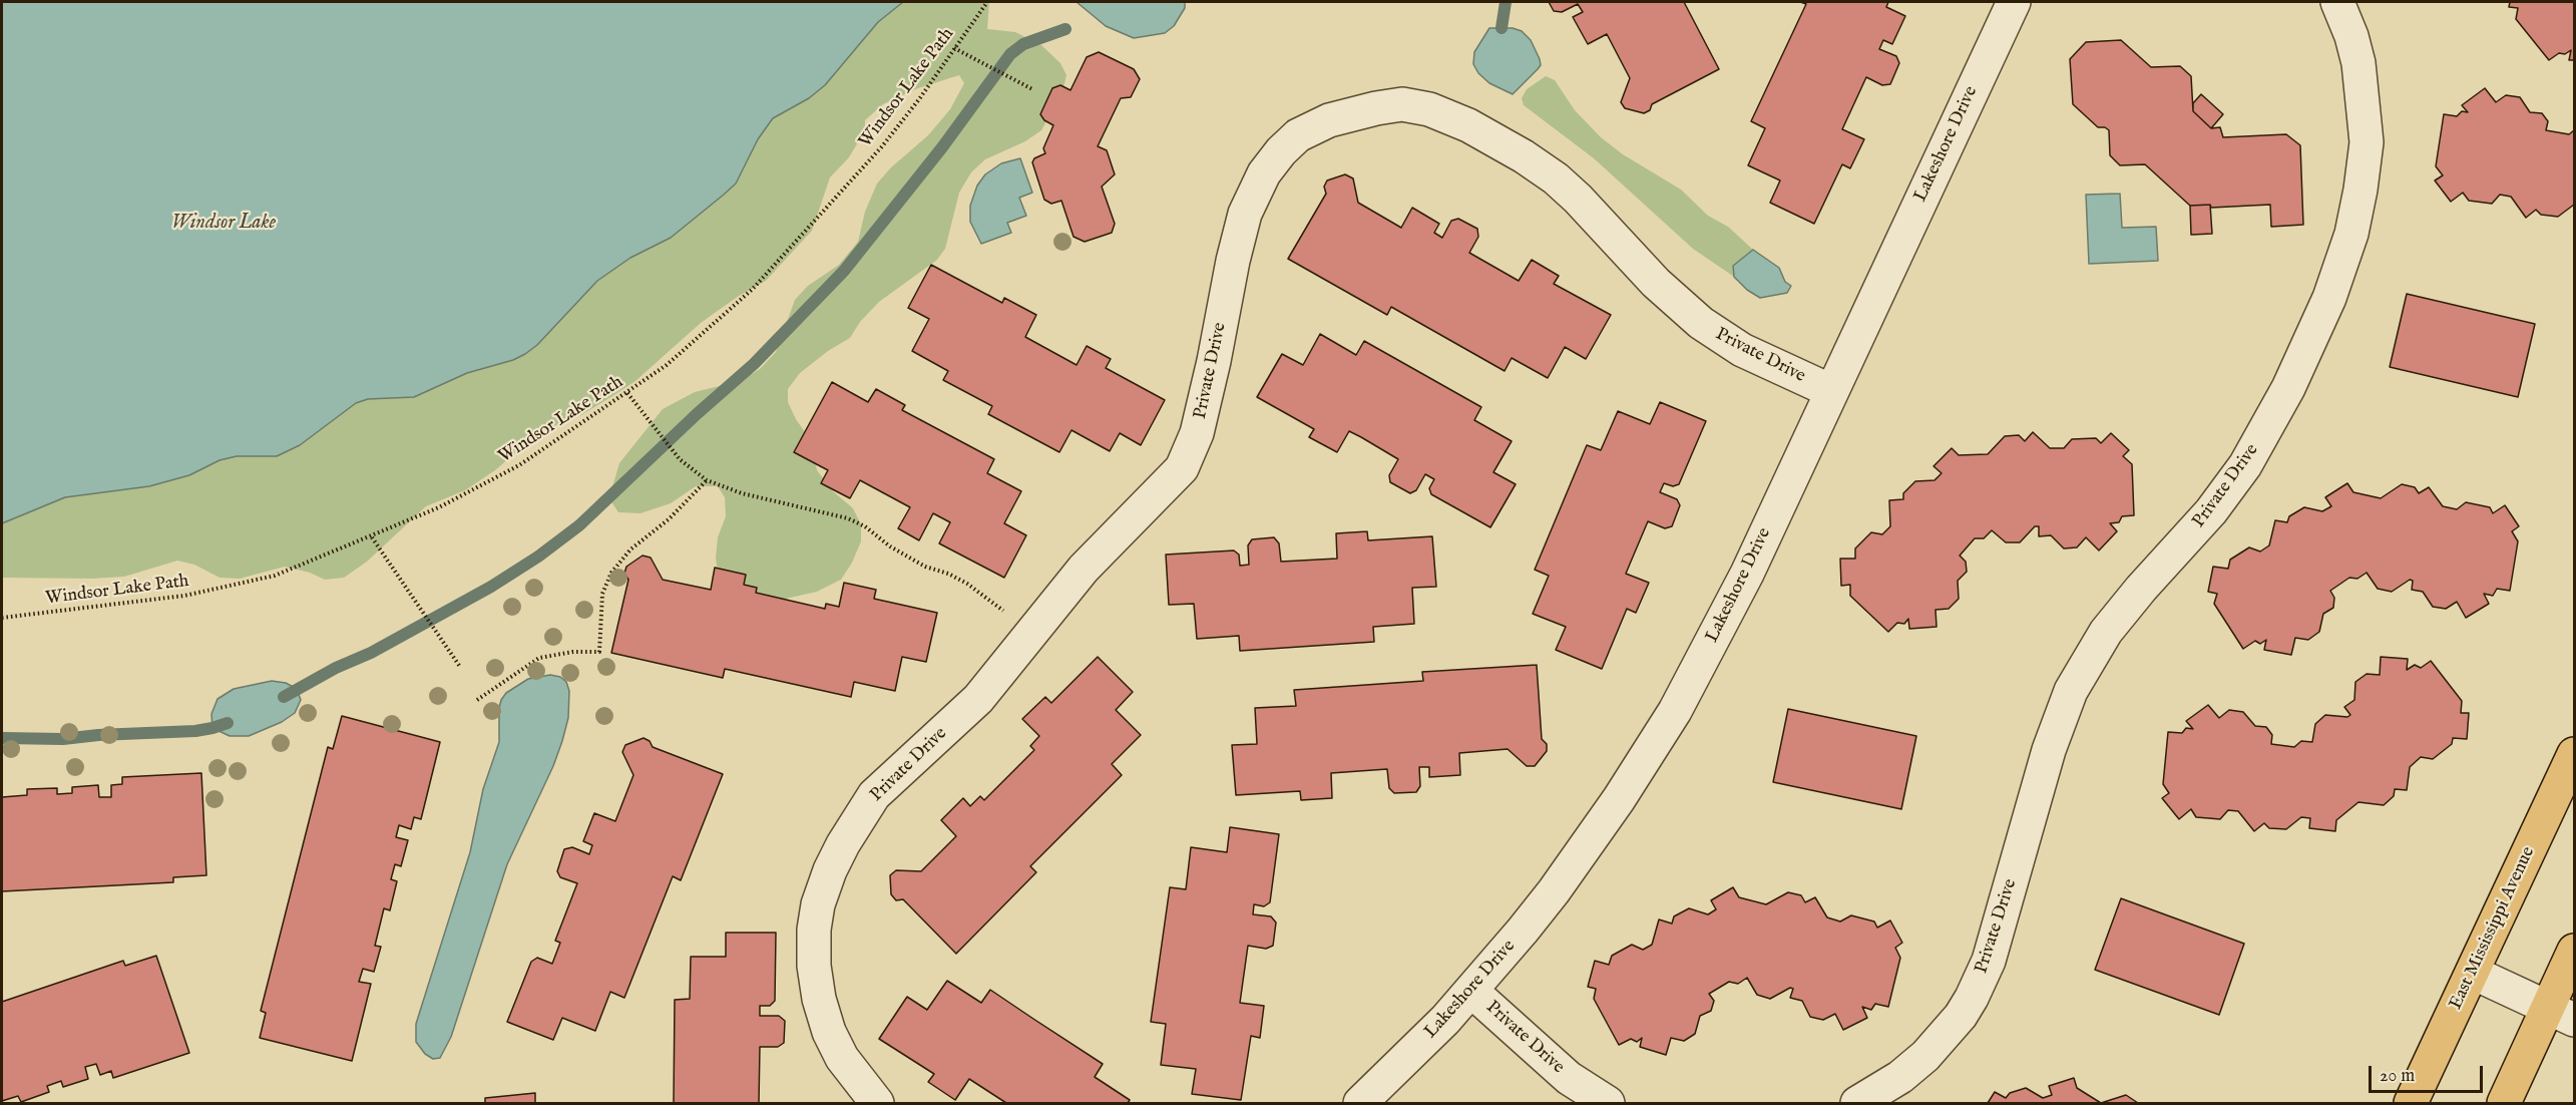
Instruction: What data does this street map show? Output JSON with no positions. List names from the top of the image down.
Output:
{
  "streets": {
    "main road": ["East Mississippi Avenue"],
    "street": ["Lakeshore Drive", "Private Drive"],
    "path": ["Windsor Lake Path"]
  },
  "crossings": [
    ["Lakeshore Drive", "Private Drive"]
  ],
  "water": ["Windsor Lake"],
  "scale_bar": "20 m"
}
